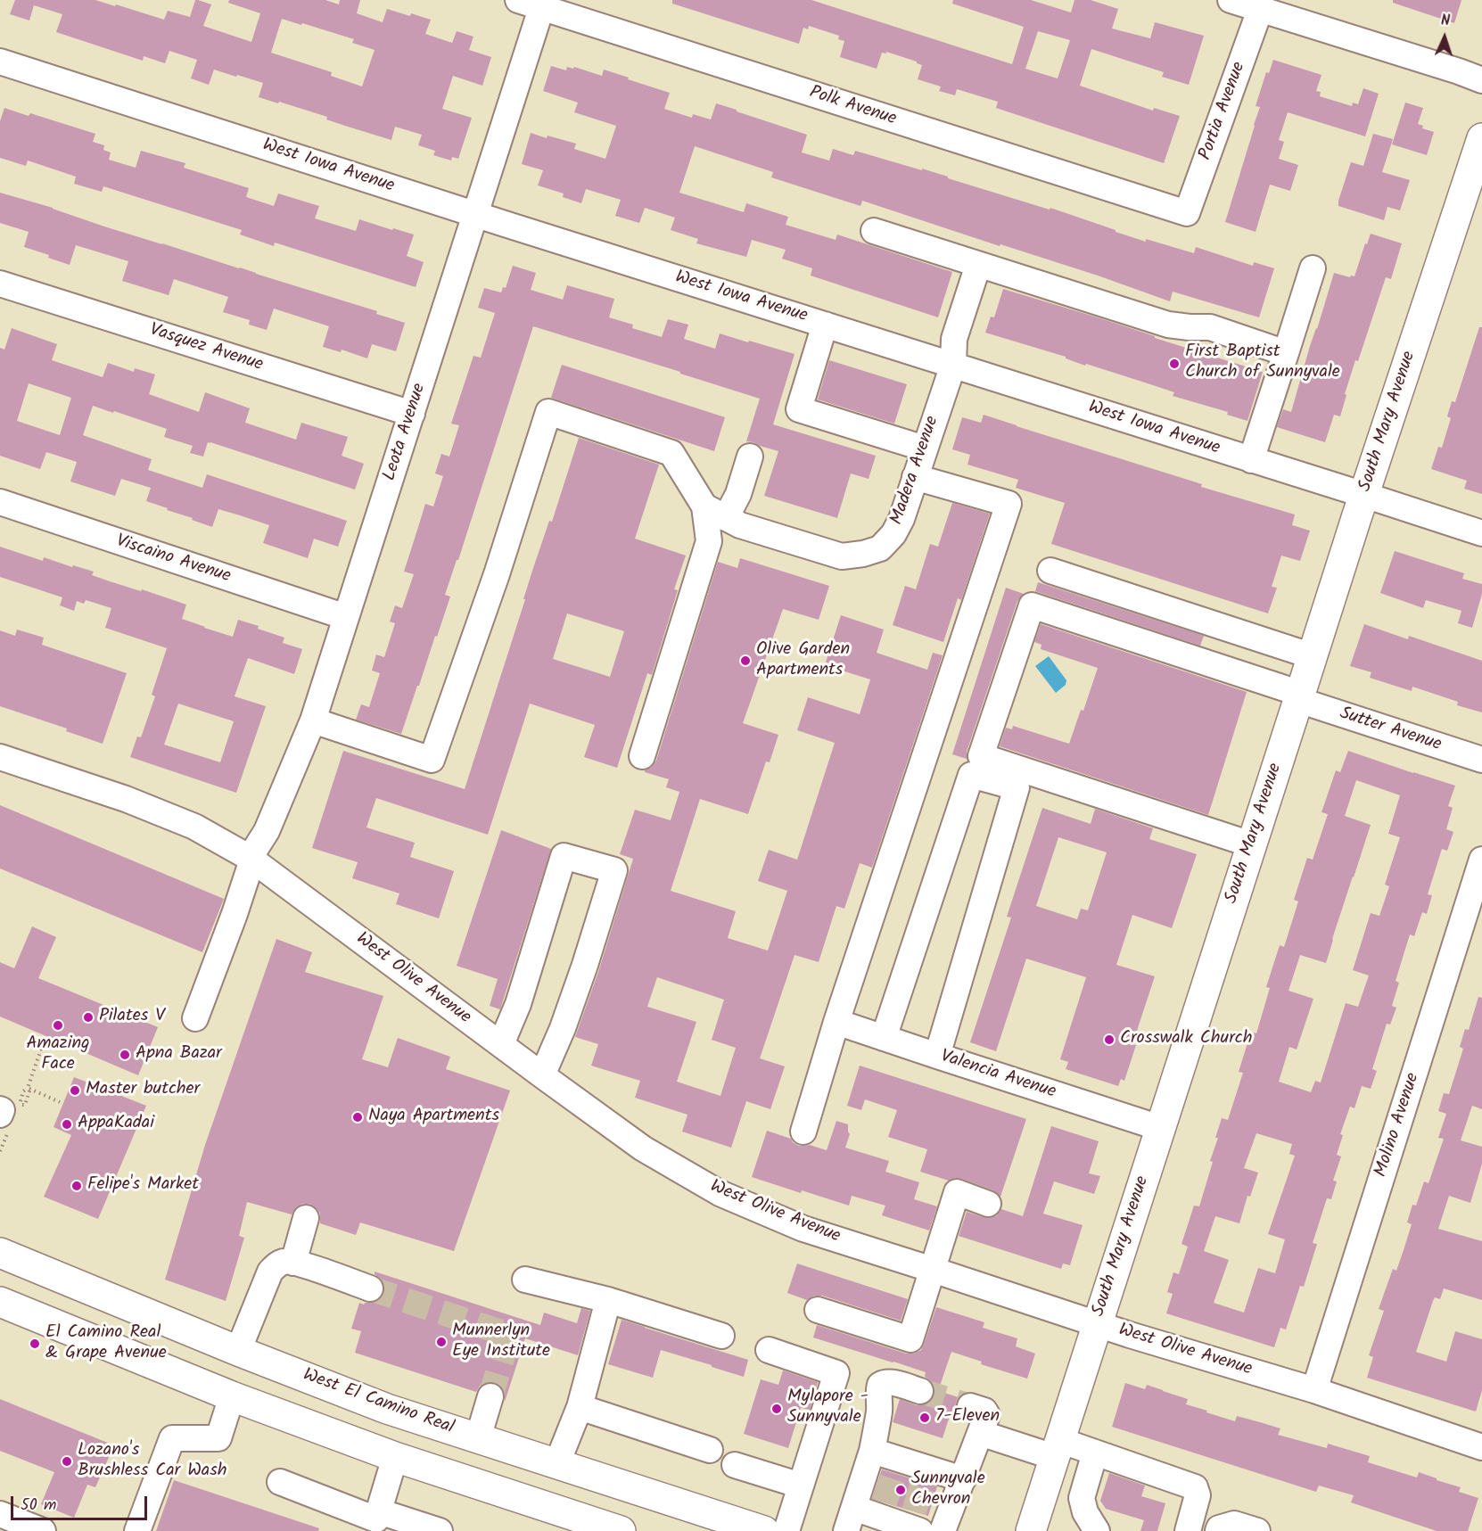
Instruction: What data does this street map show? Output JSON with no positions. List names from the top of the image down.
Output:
{
  "streets": {
    "main road": ["South Mary Avenue", "West El Camino Real"],
    "street": [
      "Polk Avenue",
      "Portia Avenue",
      "West Iowa Avenue",
      "Vasquez Avenue",
      "Leota Avenue",
      "Madera Avenue",
      "Viscaino Avenue",
      "Sutter Avenue",
      "West Olive Avenue",
      "Valencia Avenue",
      "Molino Avenue"
    ]
  },
  "crossings": [
    ["Polk Avenue", "Portia Avenue"],
    ["Polk Avenue", "Leota Avenue"],
    ["West Iowa Avenue", "South Mary Avenue"],
    ["West Iowa Avenue", "Leota Avenue"],
    ["West Iowa Avenue", "Madera Avenue"],
    ["Vasquez Avenue", "Leota Avenue"],
    ["South Mary Avenue", "Sutter Avenue"],
    ["South Mary Avenue", "West Olive Avenue"],
    ["South Mary Avenue", "Valencia Avenue"],
    ["Leota Avenue", "Viscaino Avenue"],
    ["Leota Avenue", "West Olive Avenue"],
    ["West Olive Avenue", "Molino Avenue"]
  ],
  "places": [
    "First Baptist Church of Sunnyvale",
    "Olive Garden Apartments",
    "Pilates V",
    "Amazing Face",
    "Crosswalk Church",
    "Apna Bazar",
    "Master butcher",
    "Naya Apartments",
    "AppaKadai",
    "Felipe's Market",
    "Munnerlyn Eye Institute",
    "El Camino Real & Grape Avenue",
    "Mylapore - Sunnyvale",
    "7-Eleven",
    "Lozano's Brushless Car Wash",
    "Sunnyvale Chevron"
  ],
  "scale_bar": "50 m",
  "north": "top"
}
